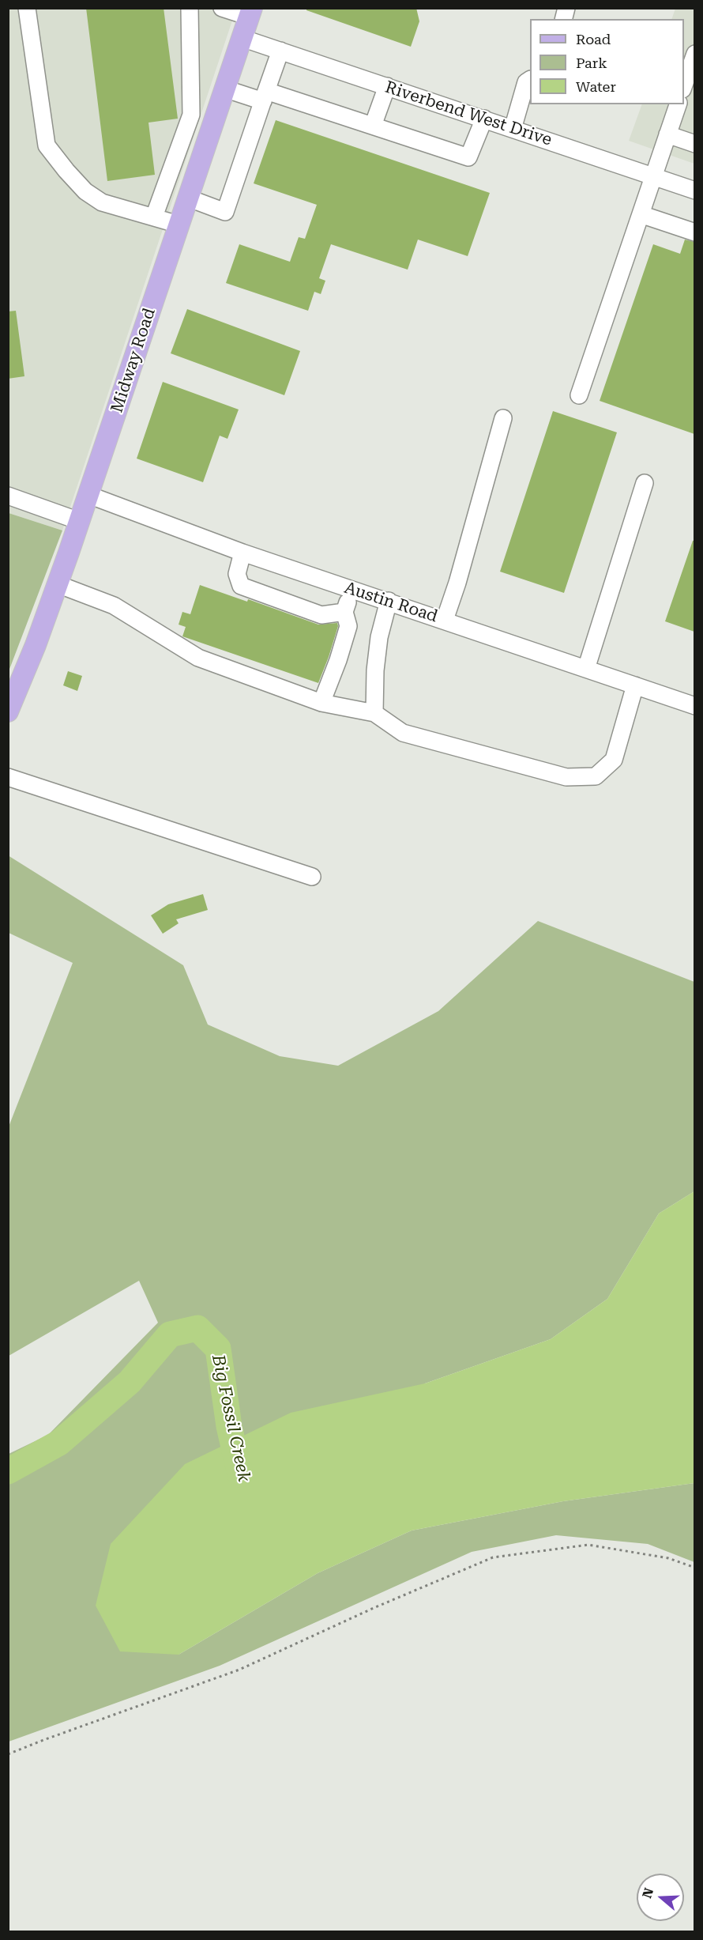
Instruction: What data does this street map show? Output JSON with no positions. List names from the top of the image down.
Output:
{
  "streets": {
    "main road": ["Midway Road"],
    "street": ["Riverbend West Drive", "Austin Road"]
  },
  "crossings": [
    ["Riverbend West Drive", "Midway Road"],
    ["Midway Road", "Austin Road"]
  ],
  "water": ["Big Fossil Creek"],
  "legend": ["Road", "Park", "Water"],
  "north": "left"
}
